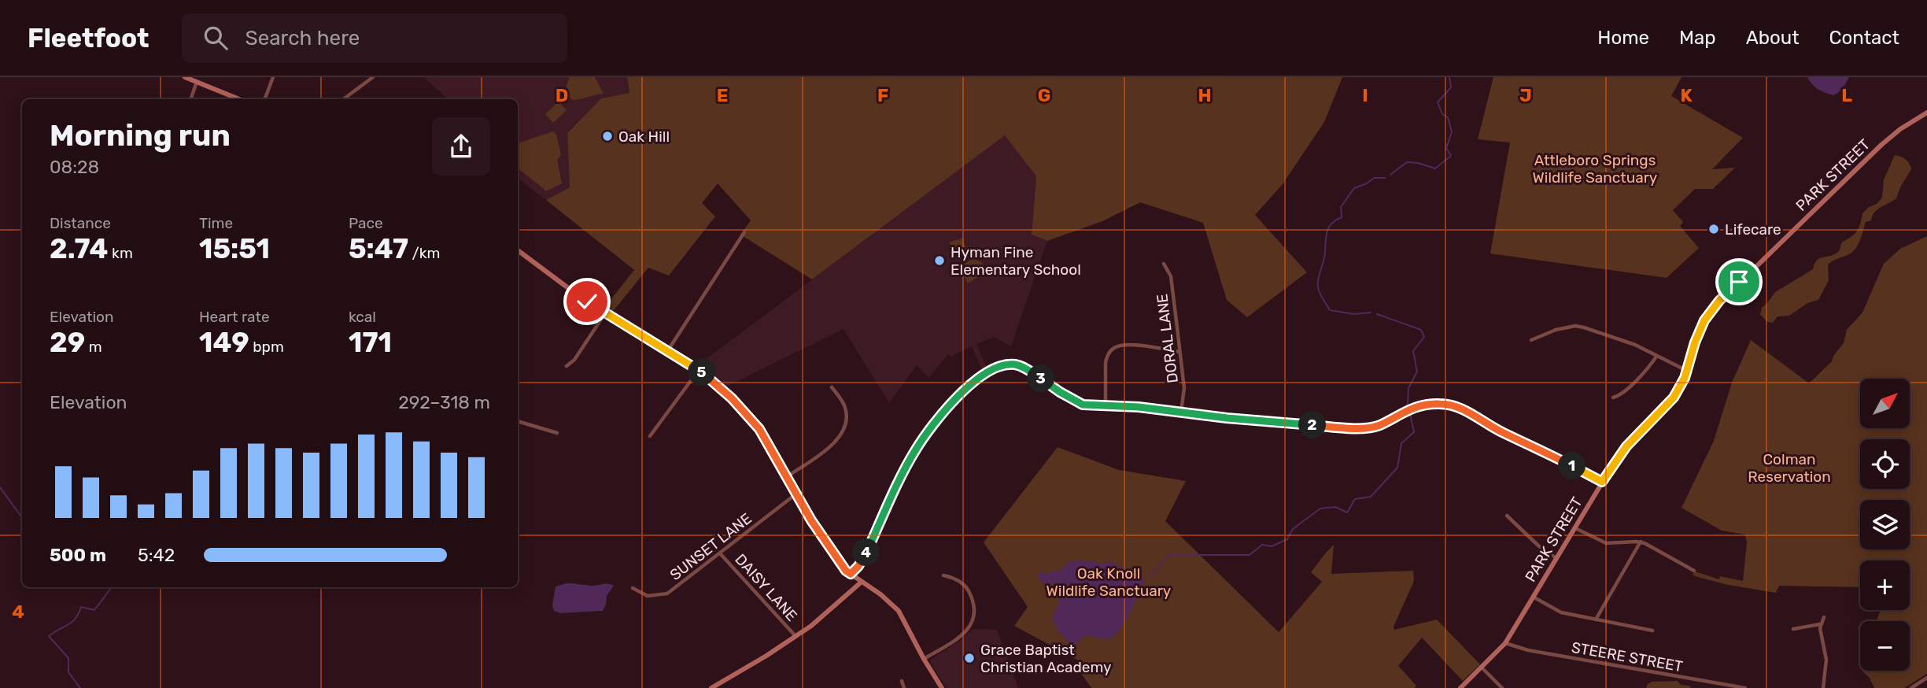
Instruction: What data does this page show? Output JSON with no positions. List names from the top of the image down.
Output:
{
  "streets": {
    "main road": ["PARK STREET"],
    "street": [
      "DORAL LANE",
      "SUNSET LANE",
      "DAISY LANE",
      "STEERE STREET"
    ]
  },
  "crossings": [
    ["PARK STREET", "STEERE STREET"],
    ["SUNSET LANE", "DAISY LANE"]
  ],
  "parks": ["Attleboro Springs Wildlife Sanctuary", "Colman Reservation", "Oak Knoll Wildlife Sanctuary"],
  "places": [
    "Oak Hill",
    "Lifecare",
    "Hyman Fine Elementary School",
    "Grace Baptist Christian Academy"
  ],
  "north": "top right",
  "page": {
    "header": "Fleetfoot",
    "search": "Search here",
    "nav": [
      "Home",
      "Map",
      "About",
      "Contact"
    ],
    "heading": ["Morning run", "08:28"],
    "stats": [
      ["Distance", "2.74 km"],
      ["Time", "15:51"],
      ["Pace", "5:47 /km"],
      ["Elevation", "29 m"],
      ["Heart rate", "149 bpm"],
      ["kcal", "171"]
    ],
    "pins": [
      "5",
      "3",
      "2",
      "1",
      "4"
    ],
    "map_buttons": ["+", "−"],
    "chart": ["Elevation", "292–318 m"],
    "list": [
      {
        "name": "500 m",
        "note": "5:42"
      }
    ]
  },
  "grid": {
    "columns": [
      "D",
      "E",
      "F",
      "G",
      "H",
      "I",
      "J",
      "K",
      "L"
    ],
    "rows": ["4"]
  }
}
